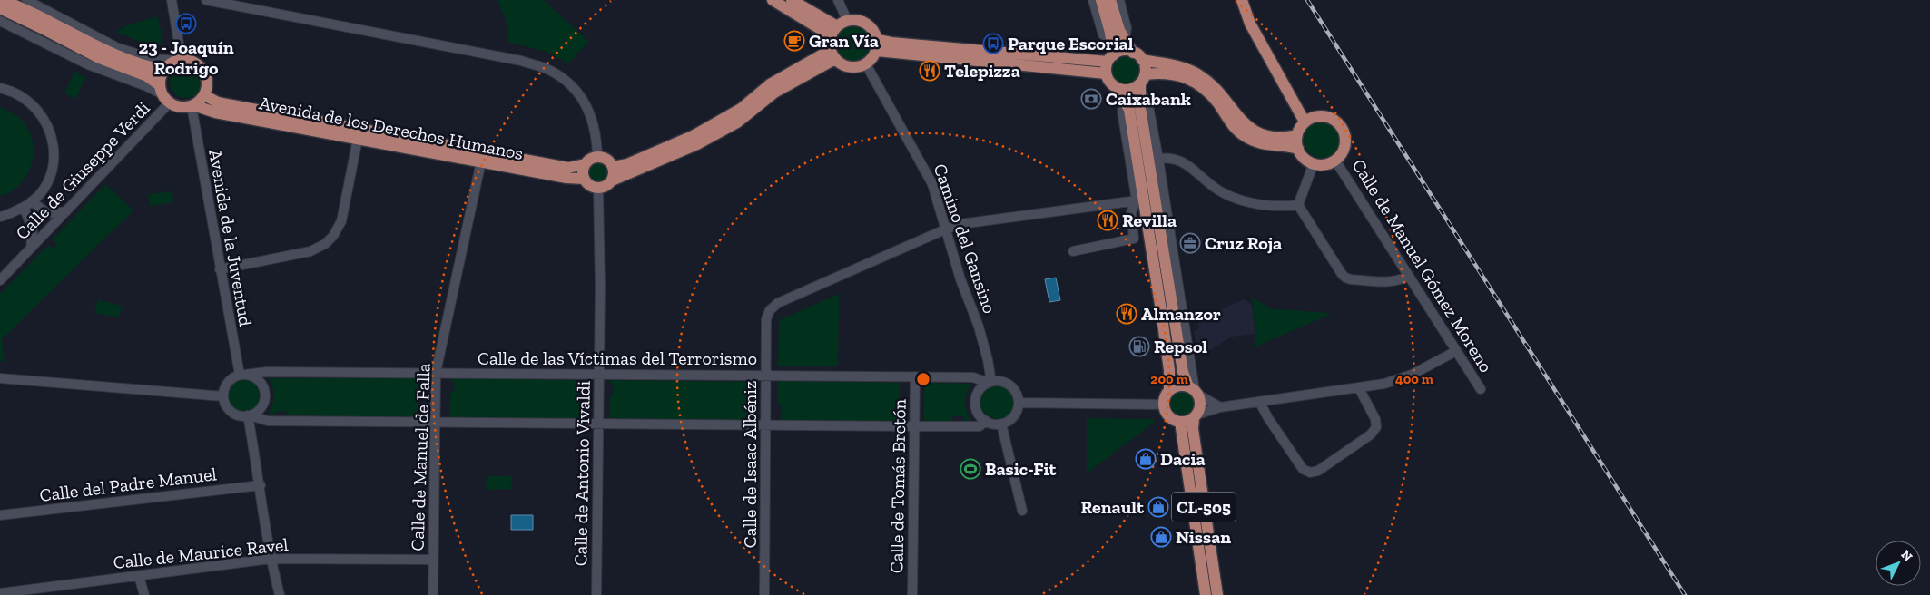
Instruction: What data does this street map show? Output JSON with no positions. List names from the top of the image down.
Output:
{
  "streets": {
    "main road": ["Avenida de los Derechos Humanos", "CL-505"],
    "street": [
      "Calle de Giuseppe Verdi",
      "Avenida de la Juventud",
      "Camino del Gansino",
      "Calle de Manuel Gómez Moreno",
      "Calle de las Víctimas del Terrorismo",
      "Calle de Manuel de Falla",
      "Calle de Isaac Albéniz",
      "Calle de Antonio Vivaldi",
      "Calle del Padre Manuel",
      "Calle de Tomás Bretón",
      "Calle de Maurice Ravel"
    ]
  },
  "crossings": [
    ["Avenida de los Derechos Humanos", "Calle de Giuseppe Verdi"],
    ["Avenida de los Derechos Humanos", "Avenida de la Juventud"],
    ["Avenida de los Derechos Humanos", "Calle de Manuel de Falla"],
    ["Avenida de los Derechos Humanos", "Calle de Antonio Vivaldi"],
    ["Calle de Giuseppe Verdi", "Avenida de la Juventud"],
    ["Avenida de la Juventud", "Calle de las Víctimas del Terrorismo"],
    ["Camino del Gansino", "Calle de las Víctimas del Terrorismo"],
    ["Camino del Gansino", "Calle de Isaac Albéniz"],
    ["Calle de las Víctimas del Terrorismo", "Calle de Manuel de Falla"],
    ["Calle de las Víctimas del Terrorismo", "Calle de Isaac Albéniz"],
    ["Calle de las Víctimas del Terrorismo", "Calle de Antonio Vivaldi"],
    ["Calle de las Víctimas del Terrorismo", "Calle de Tomás Bretón"],
    ["Calle de Manuel de Falla", "Calle de Maurice Ravel"]
  ],
  "places": {
    "bus stop": ["23 - Joaquín Rodrigo", "Parque Escorial"],
    "cafe": ["Gran Vía"],
    "restaurant": ["Telepizza", "Revilla", "Almanzor"],
    "bank": ["Caixabank"],
    "office": ["Cruz Roja"],
    "fuel station": ["Repsol"],
    "shop": ["Dacia", "Renault", "Nissan"],
    "sports": ["Basic-Fit"]
  },
  "north": "top right",
  "rings": ["200 m", "400 m"]
}
